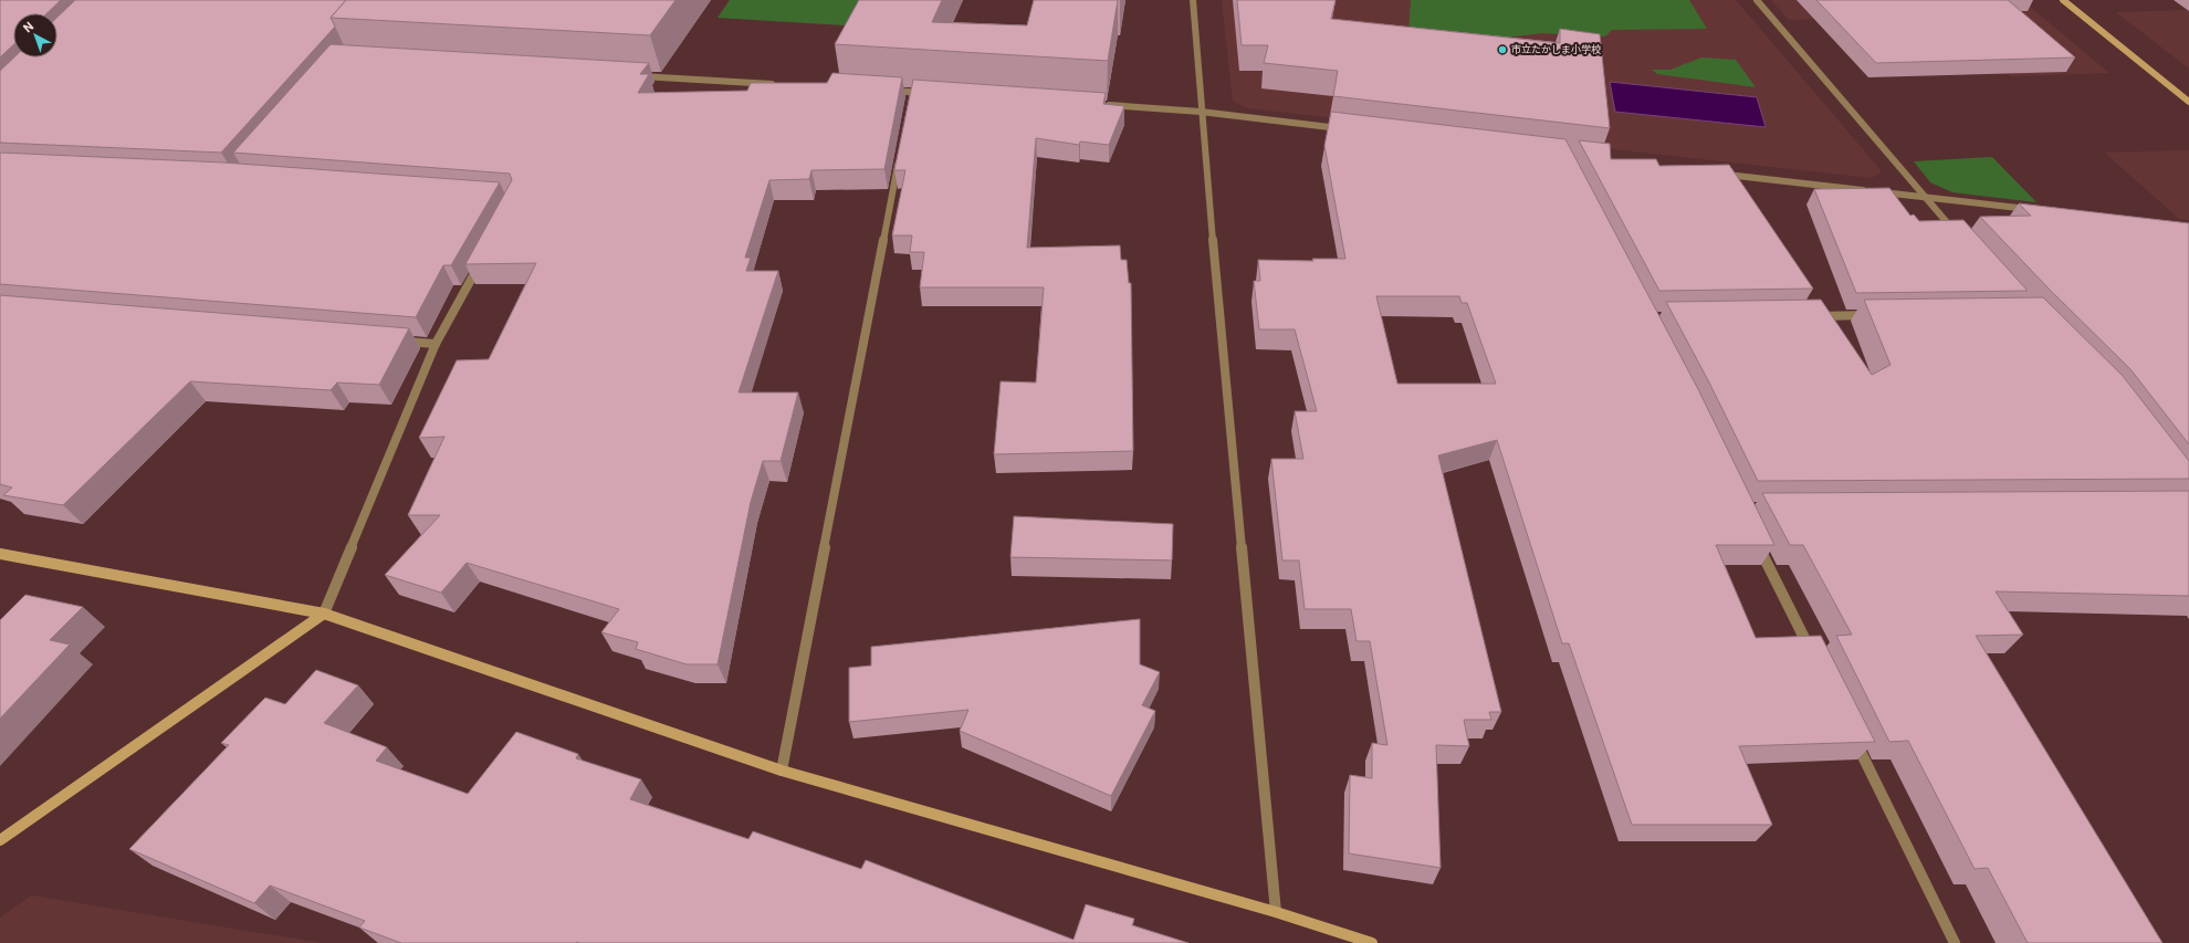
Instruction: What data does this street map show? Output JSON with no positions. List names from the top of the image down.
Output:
{
  "places": ["市立たかしま小学校"],
  "north": "top left"
}
